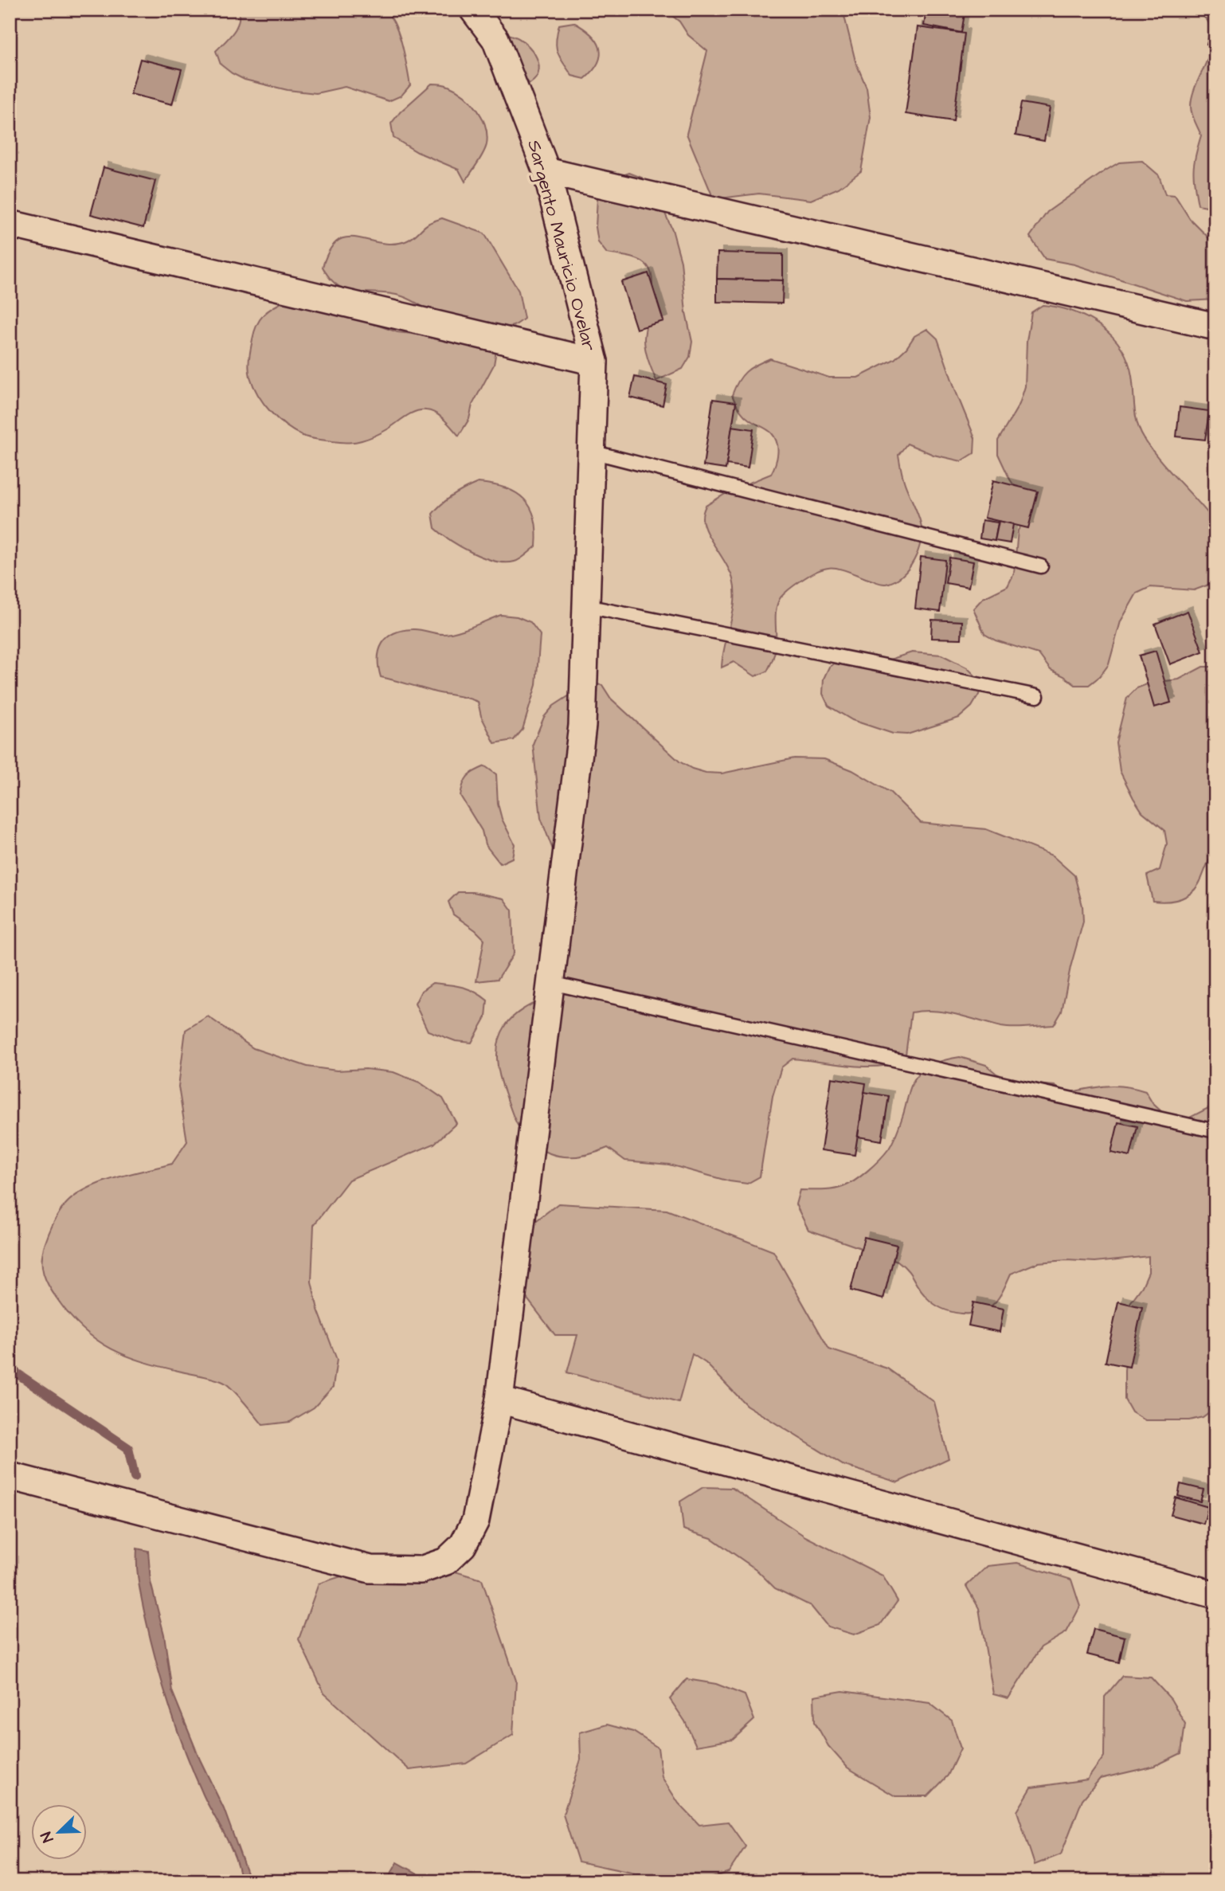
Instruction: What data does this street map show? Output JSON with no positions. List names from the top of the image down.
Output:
{
  "streets": {
    "street": ["Sargento Mauricio Ovelar"]
  },
  "north": "bottom left"
}
